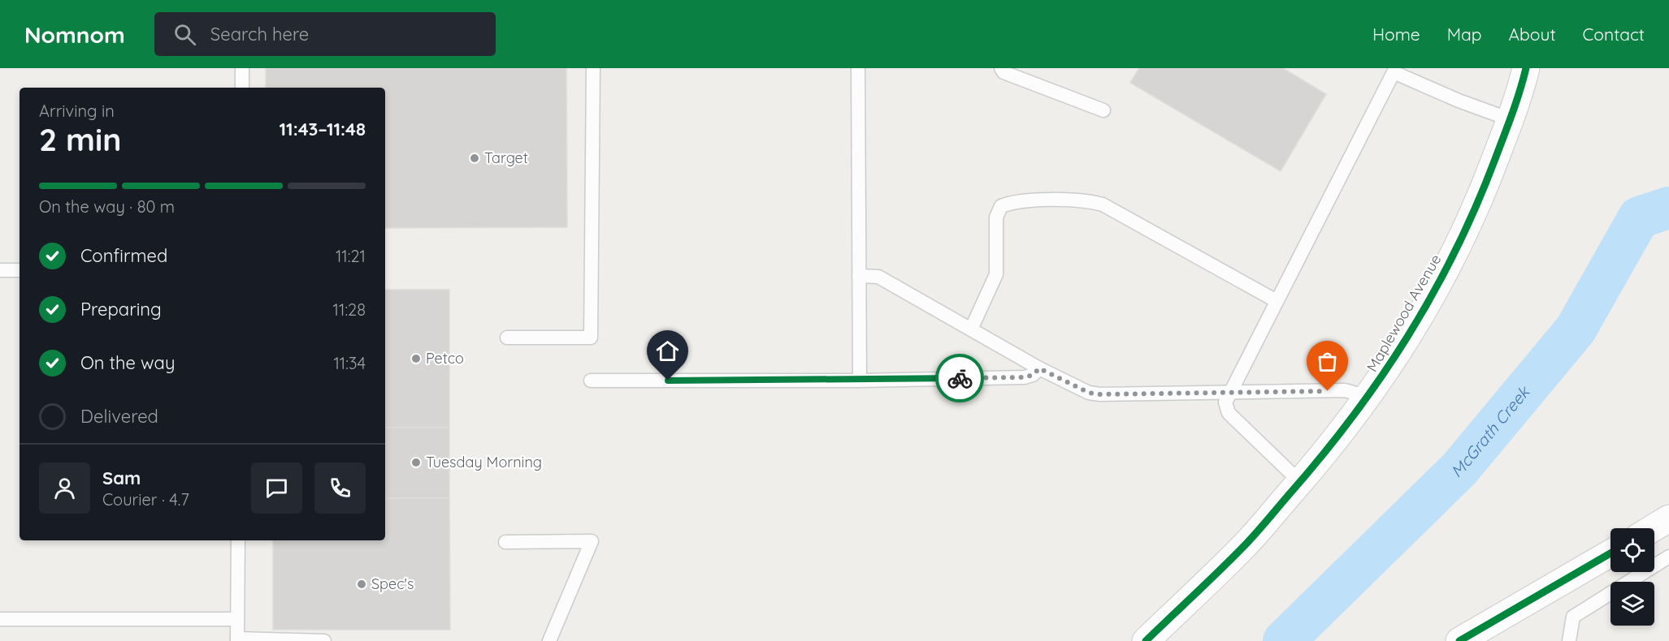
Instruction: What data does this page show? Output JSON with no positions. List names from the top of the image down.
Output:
{
  "streets": {
    "street": ["Maplewood Avenue"]
  },
  "water": ["McGrath Creek"],
  "places": [
    "Target",
    "Petco",
    "Tuesday Morning",
    "Spec's"
  ],
  "page": {
    "header": "Nomnom",
    "search": "Search here",
    "nav": [
      "Home",
      "Map",
      "About",
      "Contact"
    ],
    "heading": ["2 min", "Arriving in", "11:43–11:48"],
    "panel": ["Sam", "Courier · 4.7"],
    "bar": "On the way · 80 m",
    "list": [
      ["Confirmed", "11:21"],
      ["Preparing", "11:28"],
      ["On the way", "11:34"],
      "Delivered"
    ]
  }
}
